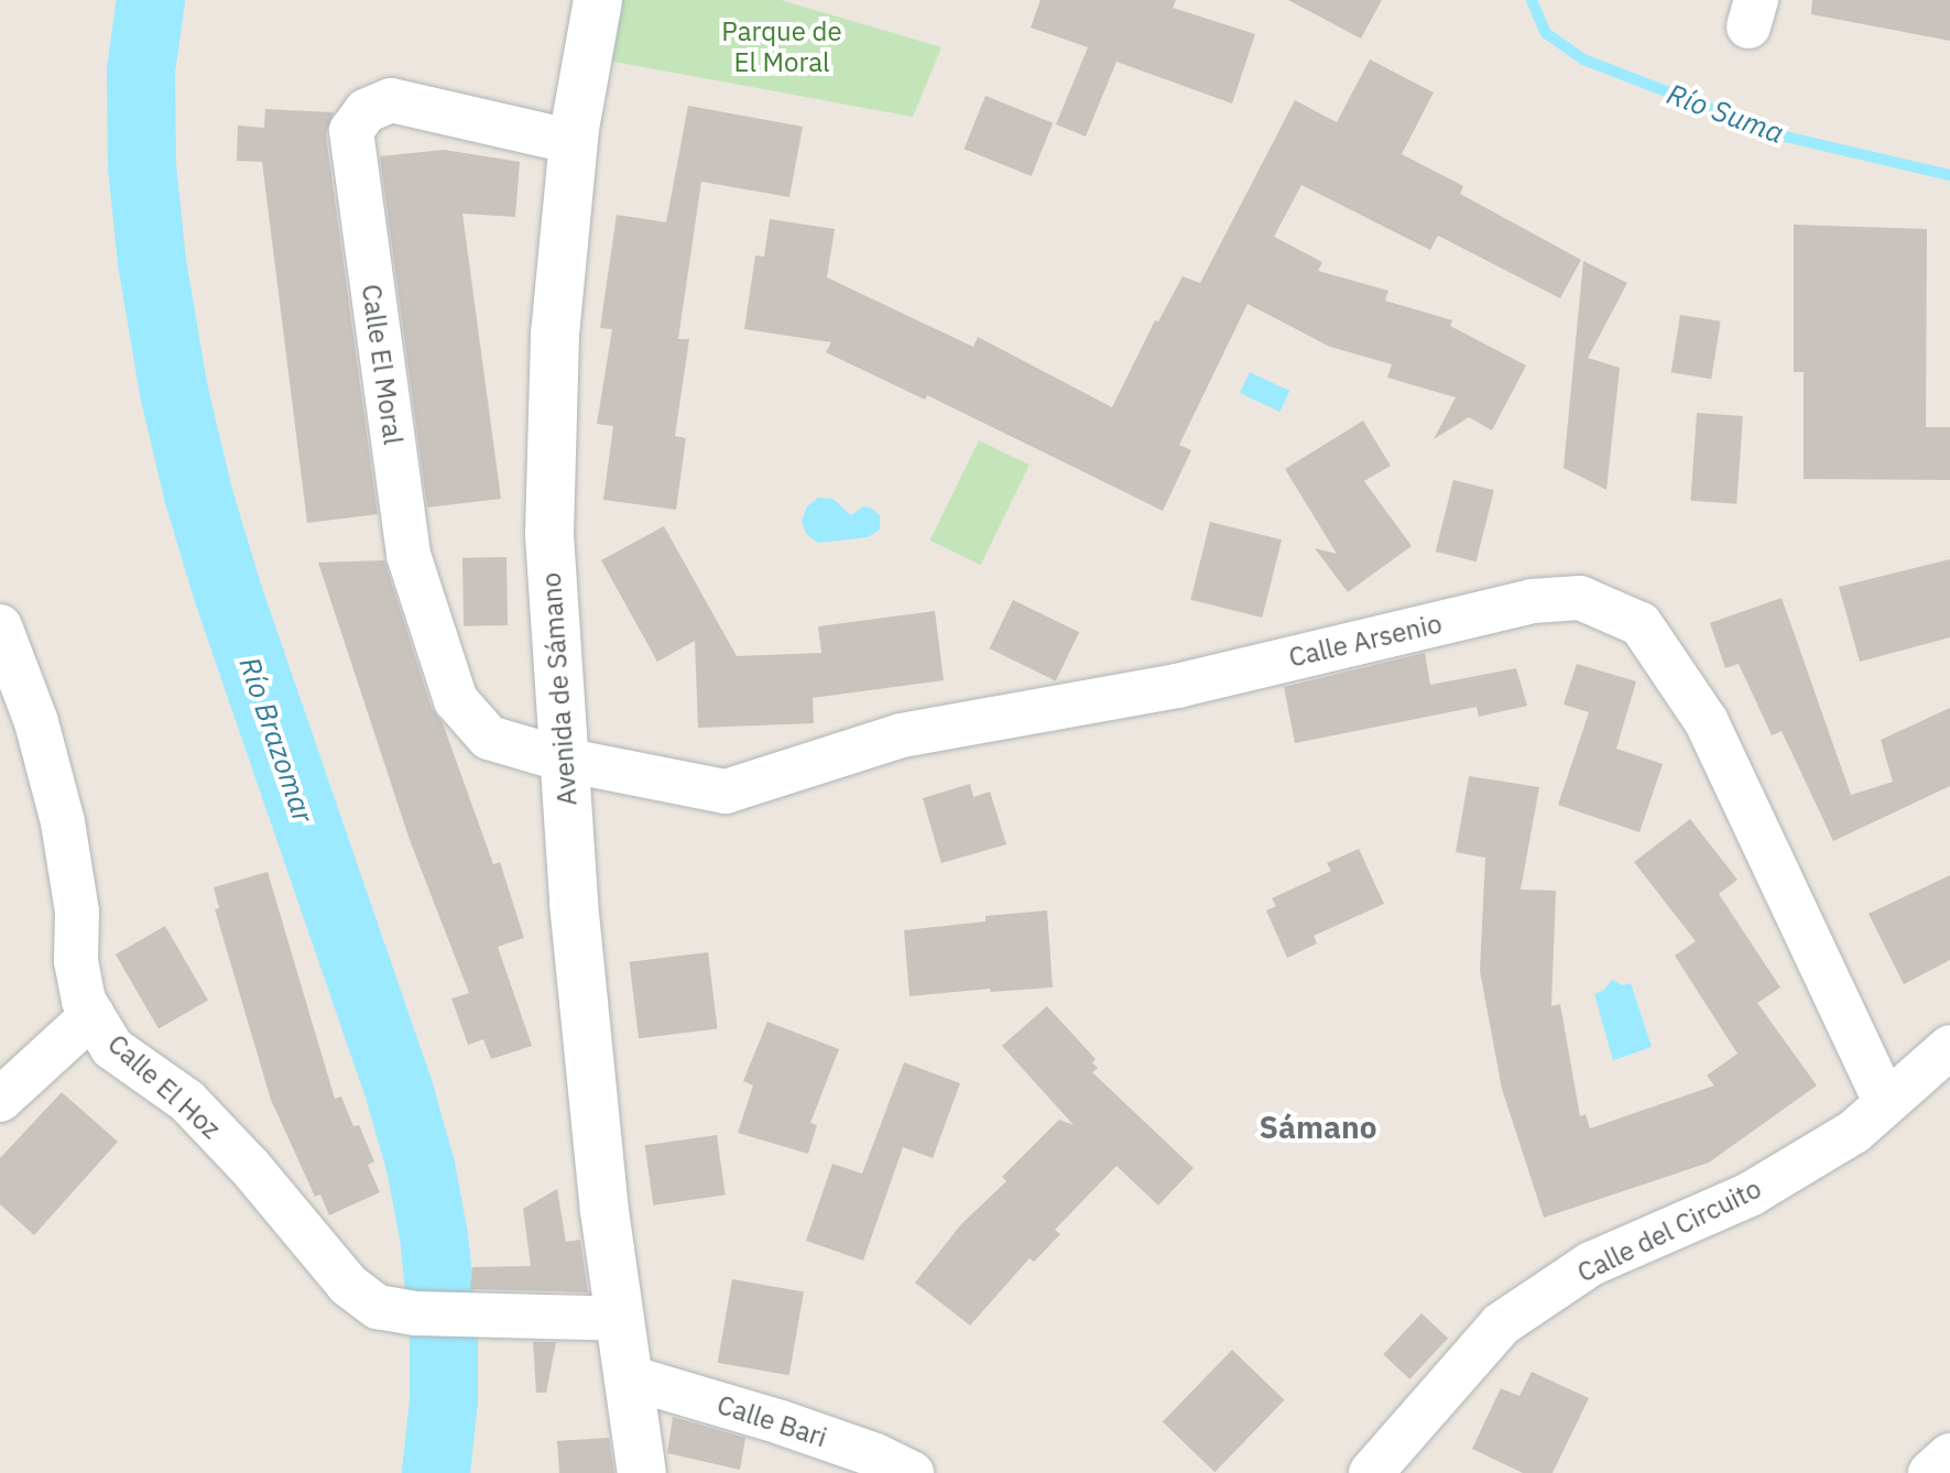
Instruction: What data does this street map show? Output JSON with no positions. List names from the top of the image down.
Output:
{
  "streets": {
    "street": [
      "Calle El Moral",
      "Calle Arsenio",
      "Avenida de Sámano",
      "Calle El Hoz",
      "Calle del Circuito",
      "Calle Bari"
    ]
  },
  "crossings": [
    ["Calle El Moral", "Calle Arsenio"],
    ["Calle El Moral", "Avenida de Sámano"],
    ["Calle Arsenio", "Avenida de Sámano"],
    ["Calle Arsenio", "Calle del Circuito"],
    ["Avenida de Sámano", "Calle El Hoz"],
    ["Avenida de Sámano", "Calle Bari"]
  ],
  "districts": ["Sámano"],
  "water": ["Río Suma", "Río Brazomar"],
  "parks": ["Parque de El Moral"]
}
